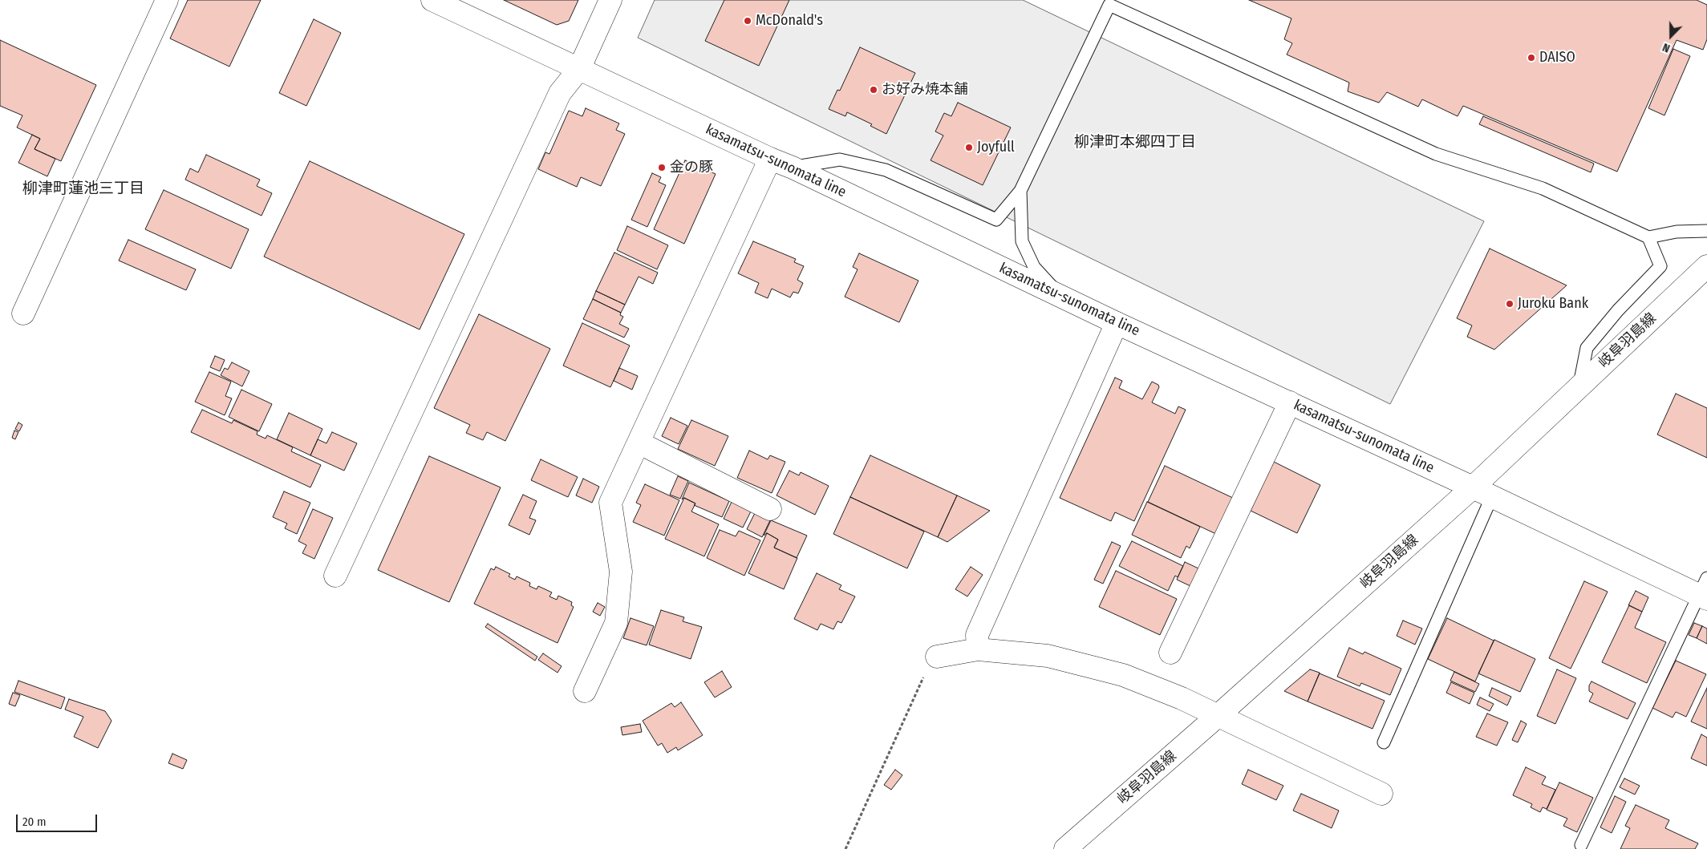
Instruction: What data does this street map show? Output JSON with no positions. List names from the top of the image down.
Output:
{
  "streets": {
    "street": ["kasamatsu-sunomata line", "岐阜羽島線"]
  },
  "crossings": [
    ["kasamatsu-sunomata line", "岐阜羽島線"]
  ],
  "districts": ["柳津町本郷四丁目", "柳津町蓮池三丁目"],
  "places": [
    "McDonald's",
    "DAISO",
    "お好み焼本舗",
    "Joyfull",
    "金の豚",
    "Juroku Bank"
  ],
  "scale_bar": "20 m",
  "north": "bottom"
}
